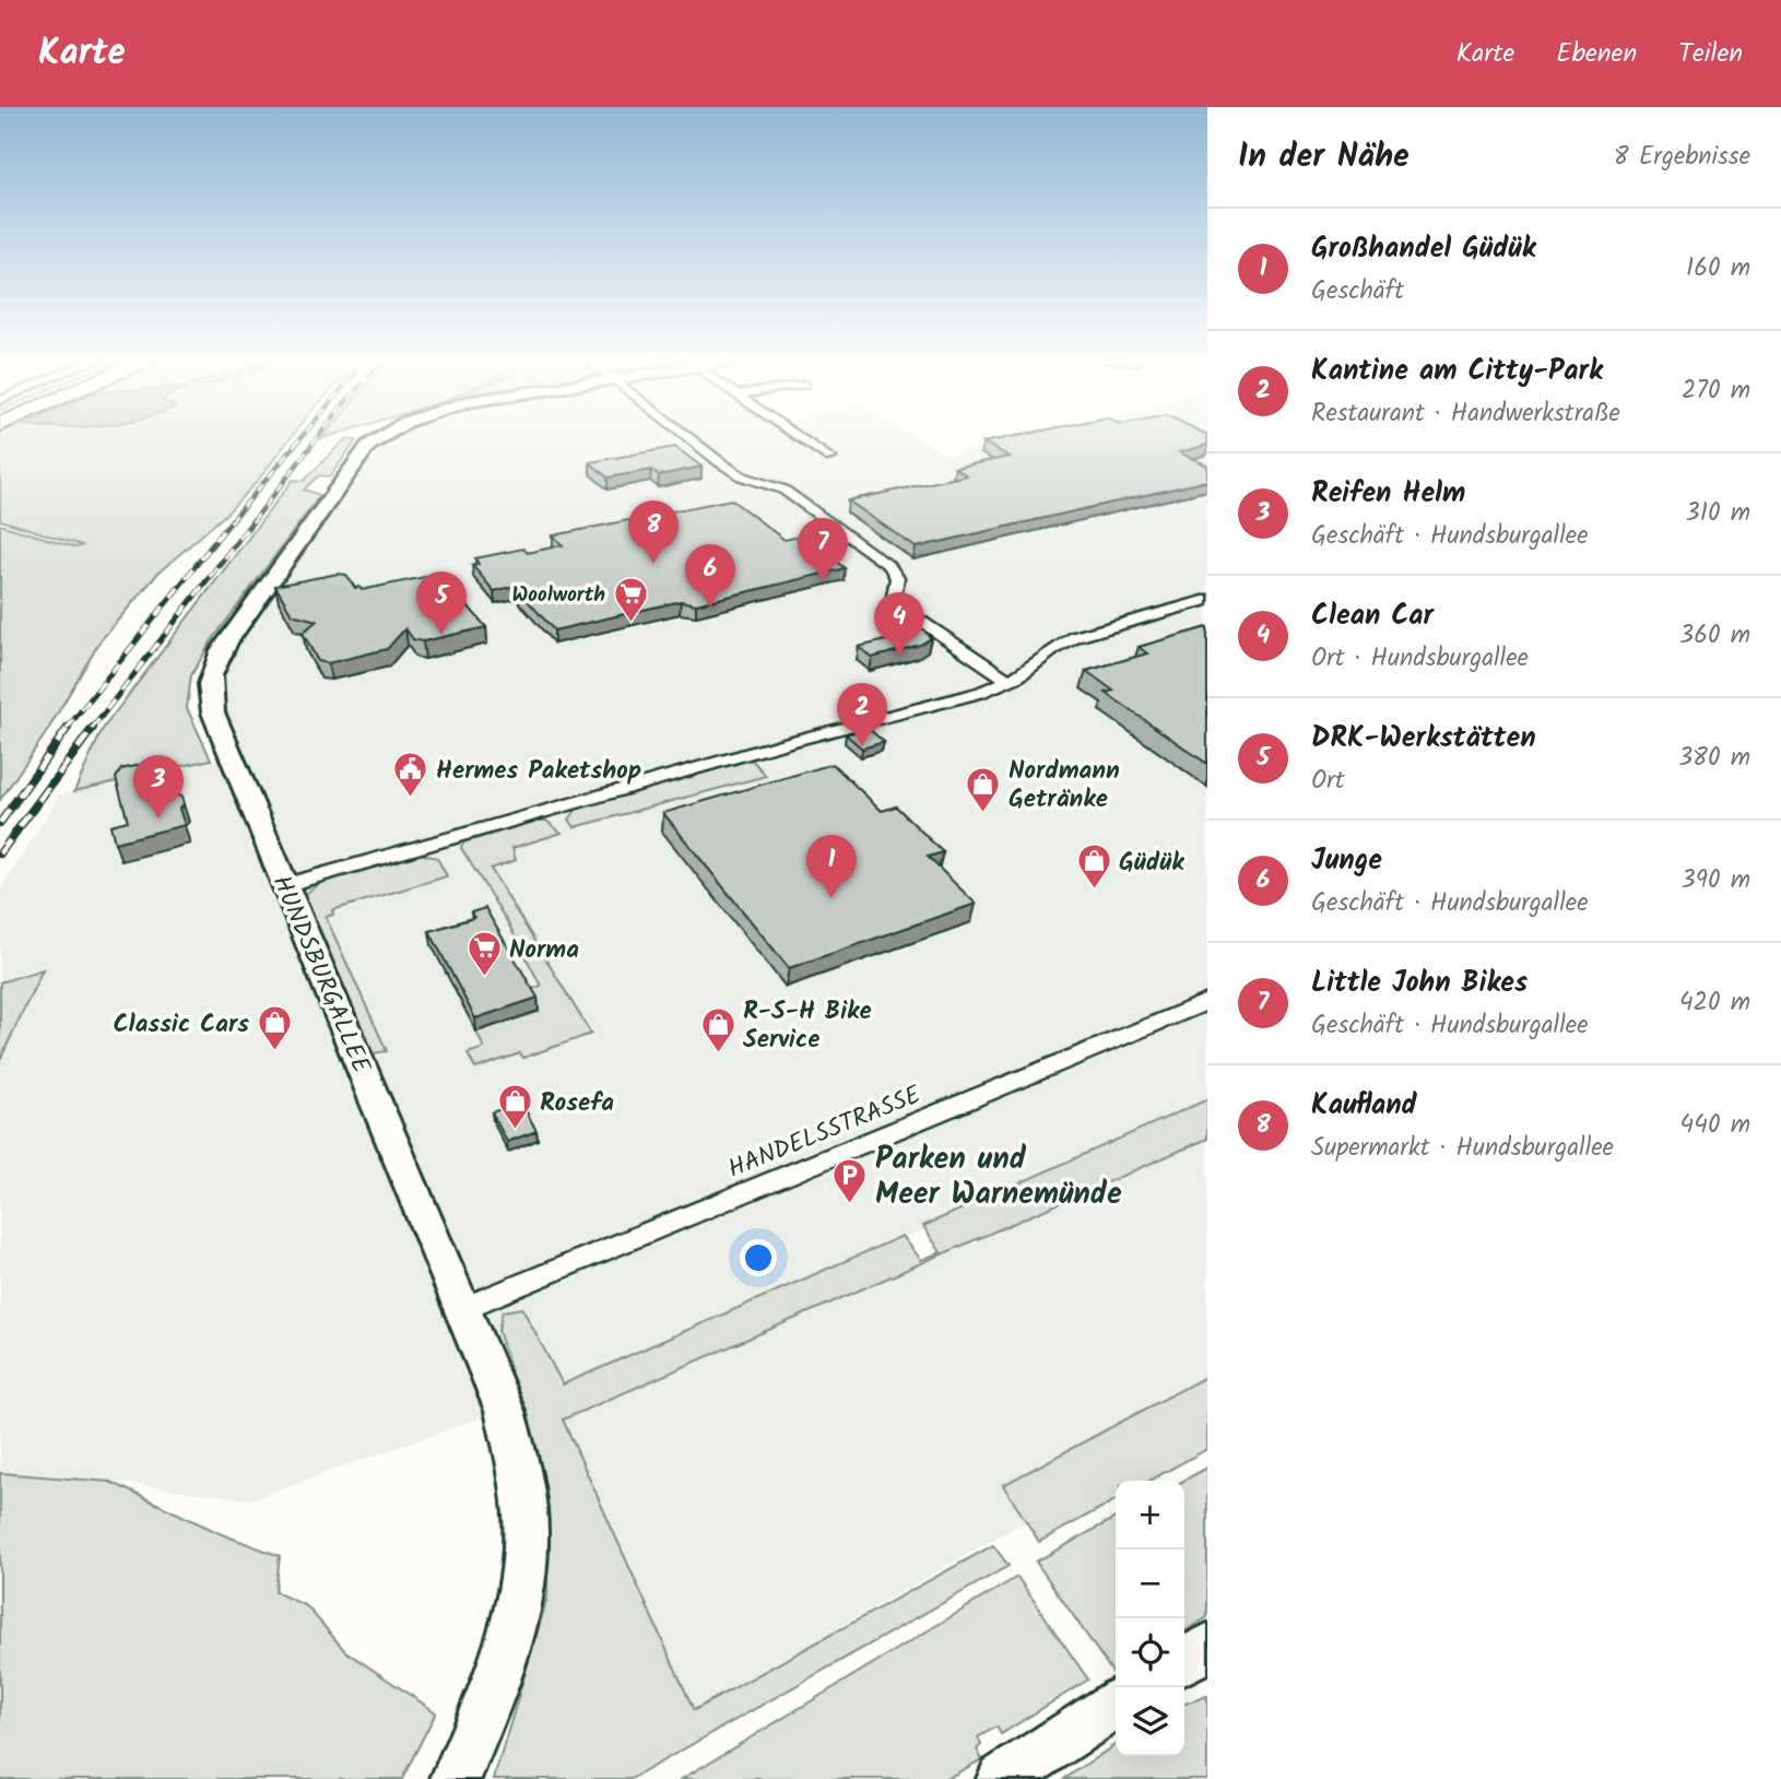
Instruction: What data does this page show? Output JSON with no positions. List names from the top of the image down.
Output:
{
  "streets": {
    "street": ["HUNDSBURGALLEE", "HANDELSSTRASSE"]
  },
  "crossings": [
    ["HUNDSBURGALLEE", "HANDELSSTRASSE"]
  ],
  "places": {
    "supermarket": ["Woolworth", "Norma"],
    "public building": ["Hermes Paketshop"],
    "shop": [
      "Nordmann Getränke",
      "Güdük",
      "Classic Cars",
      "R-S-H Bike Service",
      "Rosefa"
    ],
    "parking": ["Parken und Meer Warnemünde"]
  },
  "page": {
    "header": "Karte",
    "nav": ["Karte", "Ebenen", "Teilen"],
    "heading": ["In der Nähe", "8 Ergebnisse"],
    "list": [
      {
        "mark": "1",
        "name": "Großhandel Güdük",
        "note": "Geschäft",
        "value": "160 m"
      },
      {
        "mark": "2",
        "name": "Kantine am Citty-Park",
        "note": "Restaurant · Handwerkstraße",
        "value": "270 m"
      },
      {
        "mark": "3",
        "name": "Reifen Helm",
        "note": "Geschäft · Hundsburgallee",
        "value": "310 m"
      },
      {
        "mark": "4",
        "name": "Clean Car",
        "note": "Ort · Hundsburgallee",
        "value": "360 m"
      },
      {
        "mark": "5",
        "name": "DRK-Werkstätten",
        "note": "Ort",
        "value": "380 m"
      },
      {
        "mark": "6",
        "name": "Junge",
        "note": "Geschäft · Hundsburgallee",
        "value": "390 m"
      },
      {
        "mark": "7",
        "name": "Little John Bikes",
        "note": "Geschäft · Hundsburgallee",
        "value": "420 m"
      },
      {
        "mark": "8",
        "name": "Kaufland",
        "note": "Supermarkt · Hundsburgallee",
        "value": "440 m"
      }
    ],
    "pins": [
      "8",
      "7",
      "6",
      "5",
      "4",
      "2",
      "3",
      "1"
    ],
    "map_buttons": ["+", "−"]
  }
}
